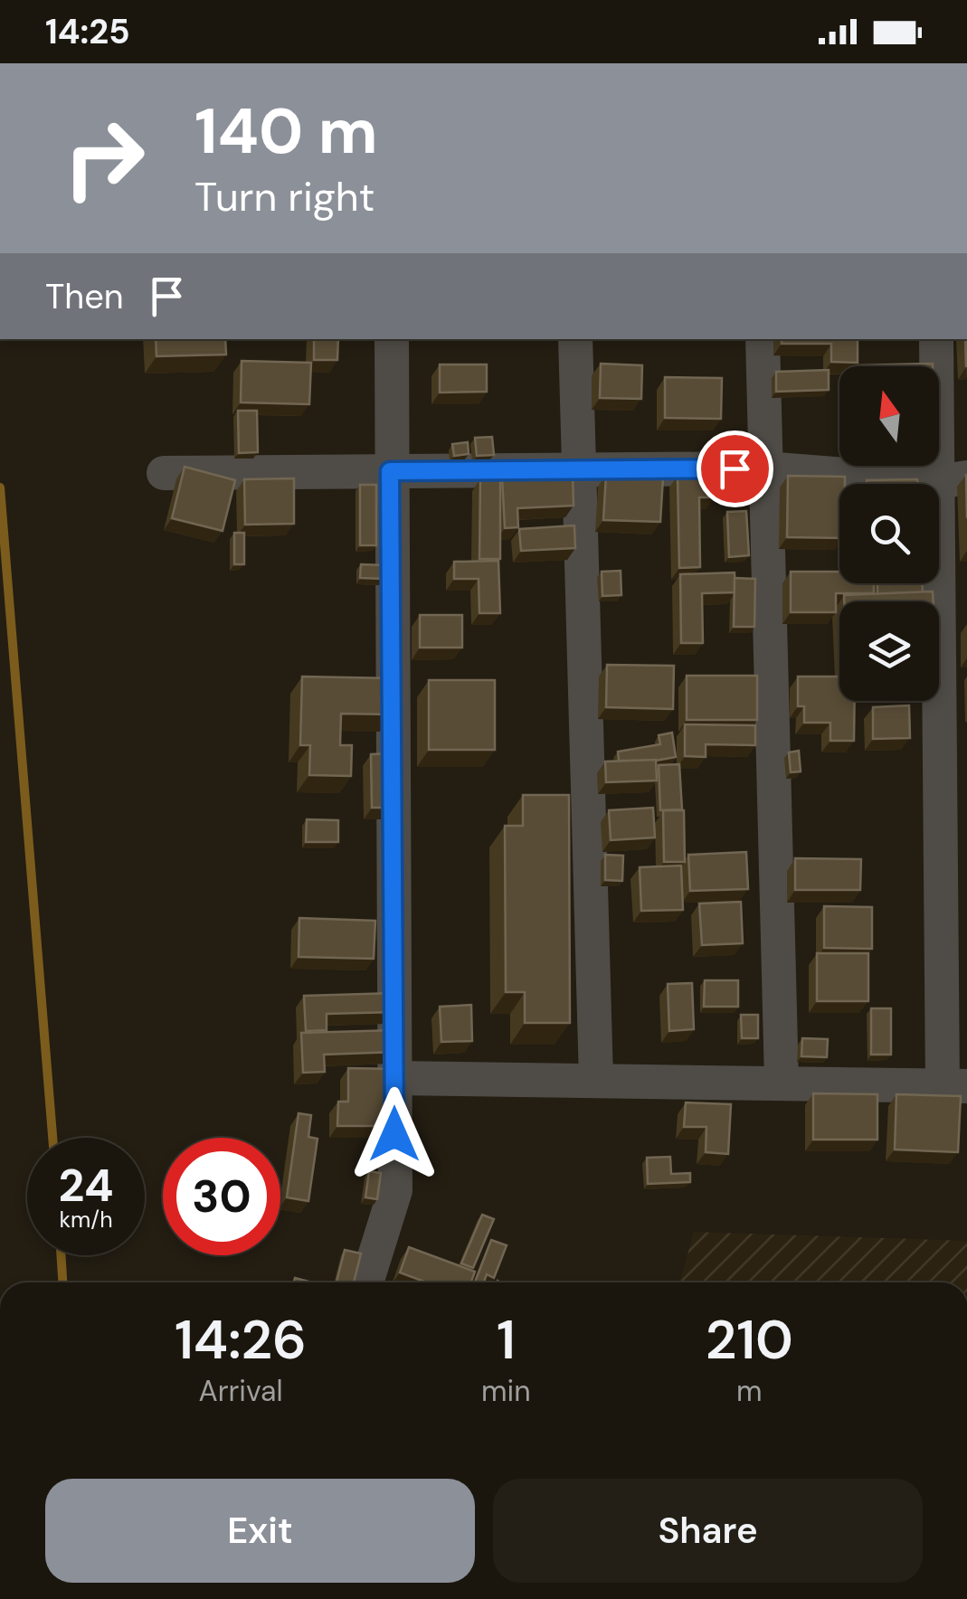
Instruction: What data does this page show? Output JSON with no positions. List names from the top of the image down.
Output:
{
  "north": "top",
  "page": {
    "status": "14:25",
    "turn": ["140 m", "Turn right"],
    "then": "Then",
    "speed": "24 km/h",
    "limit": "30",
    "eta": [
      "14:26",
      "Arrival",
      "1",
      "min",
      "210",
      "m"
    ],
    "buttons": ["Exit", "Share"]
  }
}
